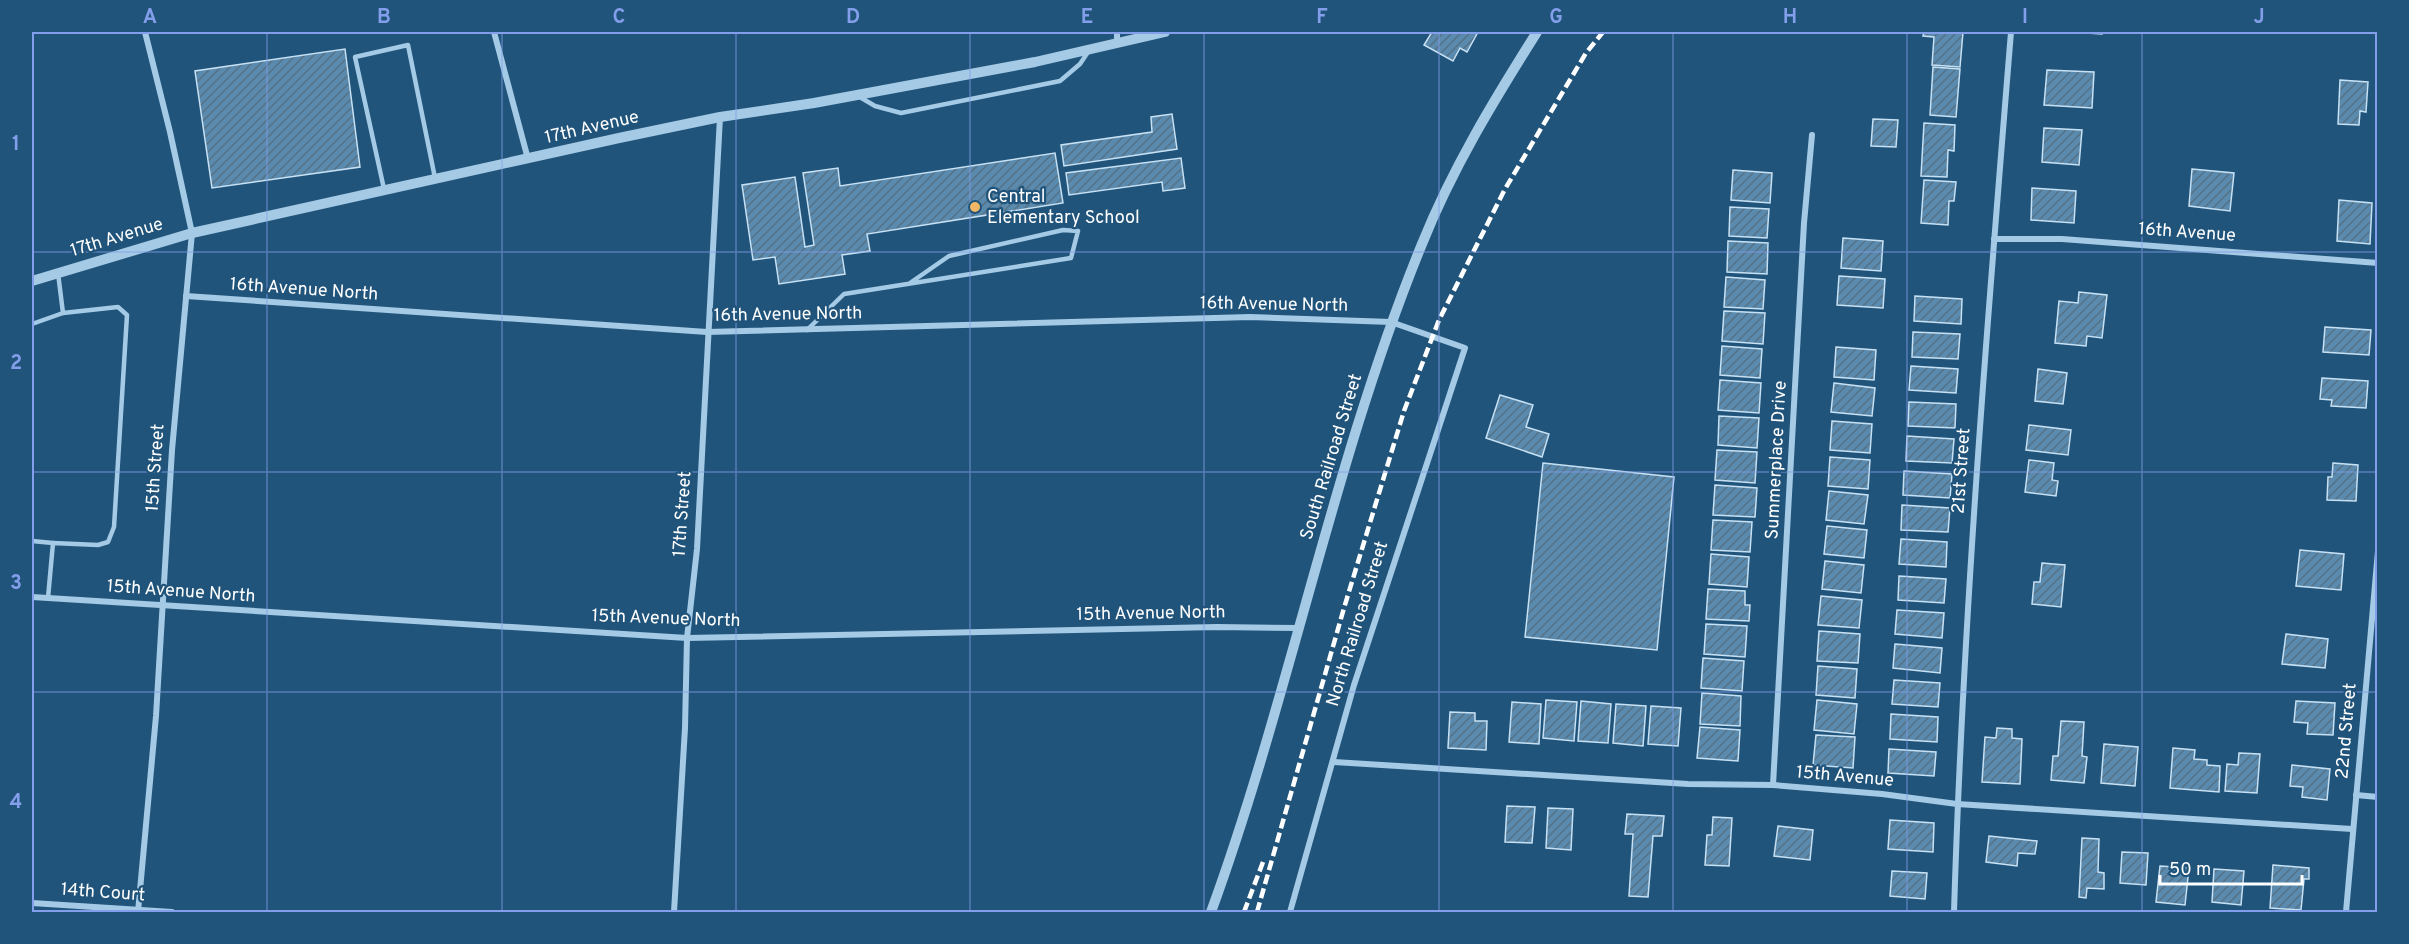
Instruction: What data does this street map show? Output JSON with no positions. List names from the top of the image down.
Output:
{
  "streets": {
    "street": [
      "17th Avenue",
      "16th Avenue",
      "16th Avenue North",
      "South Railroad Street",
      "Summerplace Drive",
      "15th Street",
      "21st Street",
      "17th Street",
      "15th Avenue North",
      "North Railroad Street",
      "22nd Street",
      "15th Avenue",
      "14th Court"
    ]
  },
  "crossings": [
    ["17th Avenue", "15th Street"],
    ["17th Avenue", "17th Street"],
    ["16th Avenue", "21st Street"],
    ["16th Avenue North", "South Railroad Street"],
    ["16th Avenue North", "15th Street"],
    ["16th Avenue North", "17th Street"],
    ["16th Avenue North", "North Railroad Street"],
    ["South Railroad Street", "15th Avenue North"],
    ["South Railroad Street", "North Railroad Street"],
    ["Summerplace Drive", "15th Avenue"],
    ["15th Street", "15th Avenue North"],
    ["15th Street", "14th Court"],
    ["21st Street", "15th Avenue"],
    ["17th Street", "15th Avenue North"],
    ["North Railroad Street", "15th Avenue"],
    ["22nd Street", "15th Avenue"]
  ],
  "places": ["Central Elementary School"],
  "scale_bar": "50 m",
  "grid": {
    "columns": [
      "A",
      "B",
      "C",
      "D",
      "E",
      "F",
      "G",
      "H",
      "I",
      "J"
    ],
    "rows": [
      "1",
      "2",
      "3",
      "4"
    ]
  }
}
